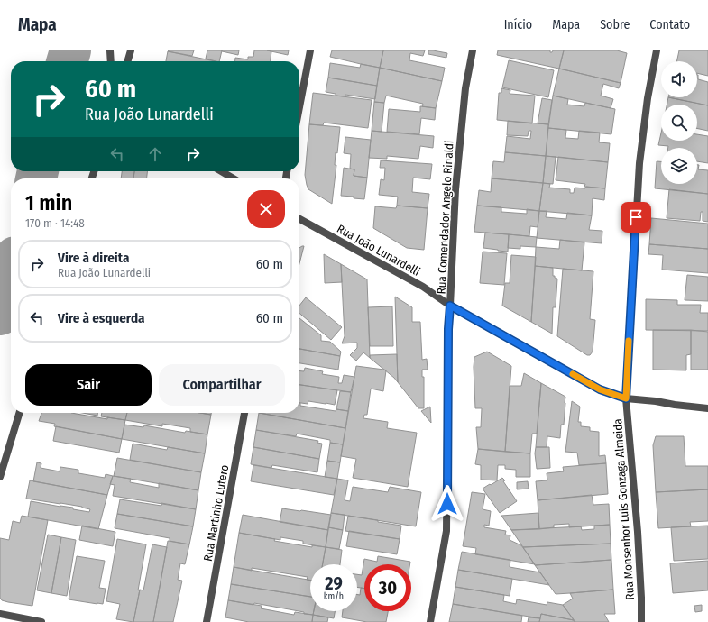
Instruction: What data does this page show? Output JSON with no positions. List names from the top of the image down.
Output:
{
  "streets": {
    "street": [
      "Rua Comendador Angelo Rinaldi",
      "Rua João Lunardelli",
      "Rua Monsenhor Luis Gonzaga Almeida",
      "Rua Martinho Lutero"
    ]
  },
  "crossings": [
    ["Rua Comendador Angelo Rinaldi", "Rua João Lunardelli"],
    ["Rua João Lunardelli", "Rua Monsenhor Luis Gonzaga Almeida"]
  ],
  "page": {
    "header": "Mapa",
    "nav": [
      "Início",
      "Mapa",
      "Sobre",
      "Contato"
    ],
    "turn": ["60 m", "Rua João Lunardelli"],
    "heading": ["1 min", "170 m · 14:48"],
    "list": [
      {
        "name": "Vire à direita",
        "note": "Rua João Lunardelli",
        "value": "60 m"
      },
      {
        "name": "Vire à esquerda",
        "value": "60 m"
      }
    ],
    "buttons": ["Sair", "Compartilhar"],
    "speed": "29 km/h",
    "limit": "30"
  }
}
